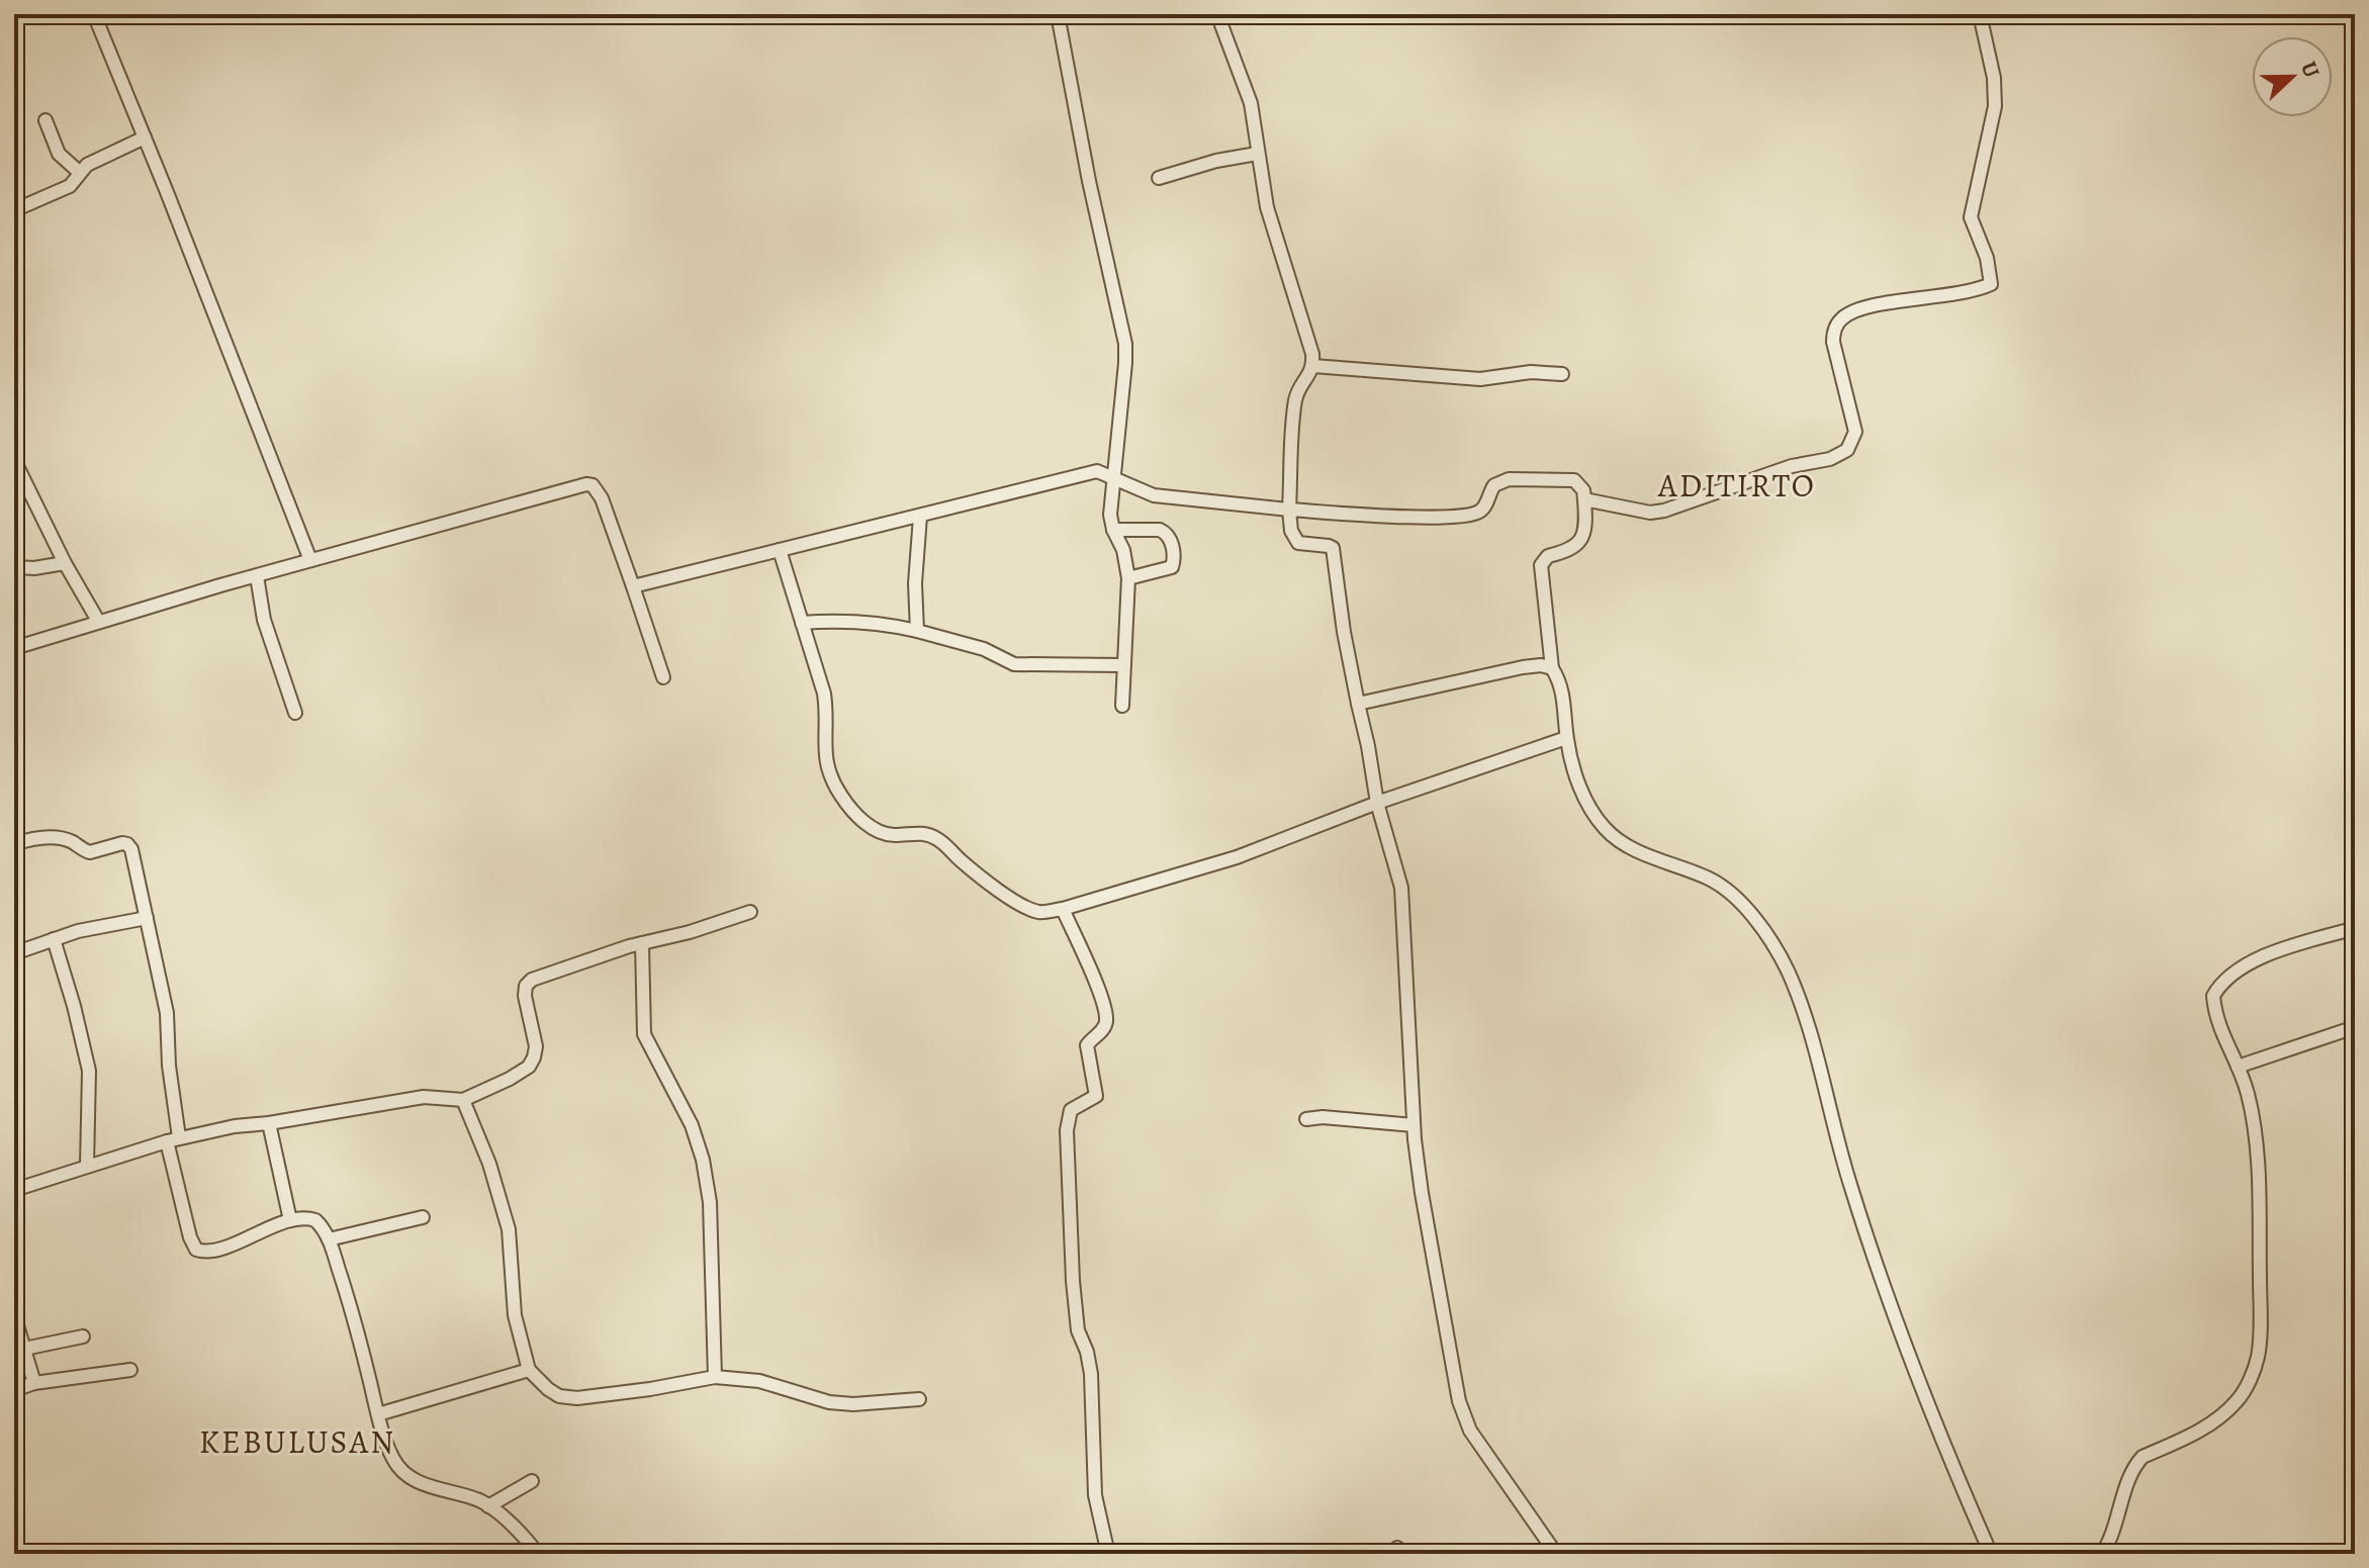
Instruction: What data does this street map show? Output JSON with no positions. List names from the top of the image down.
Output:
{
  "districts": ["ADITIRTO", "KEBULUSAN"],
  "north": "right"
}
